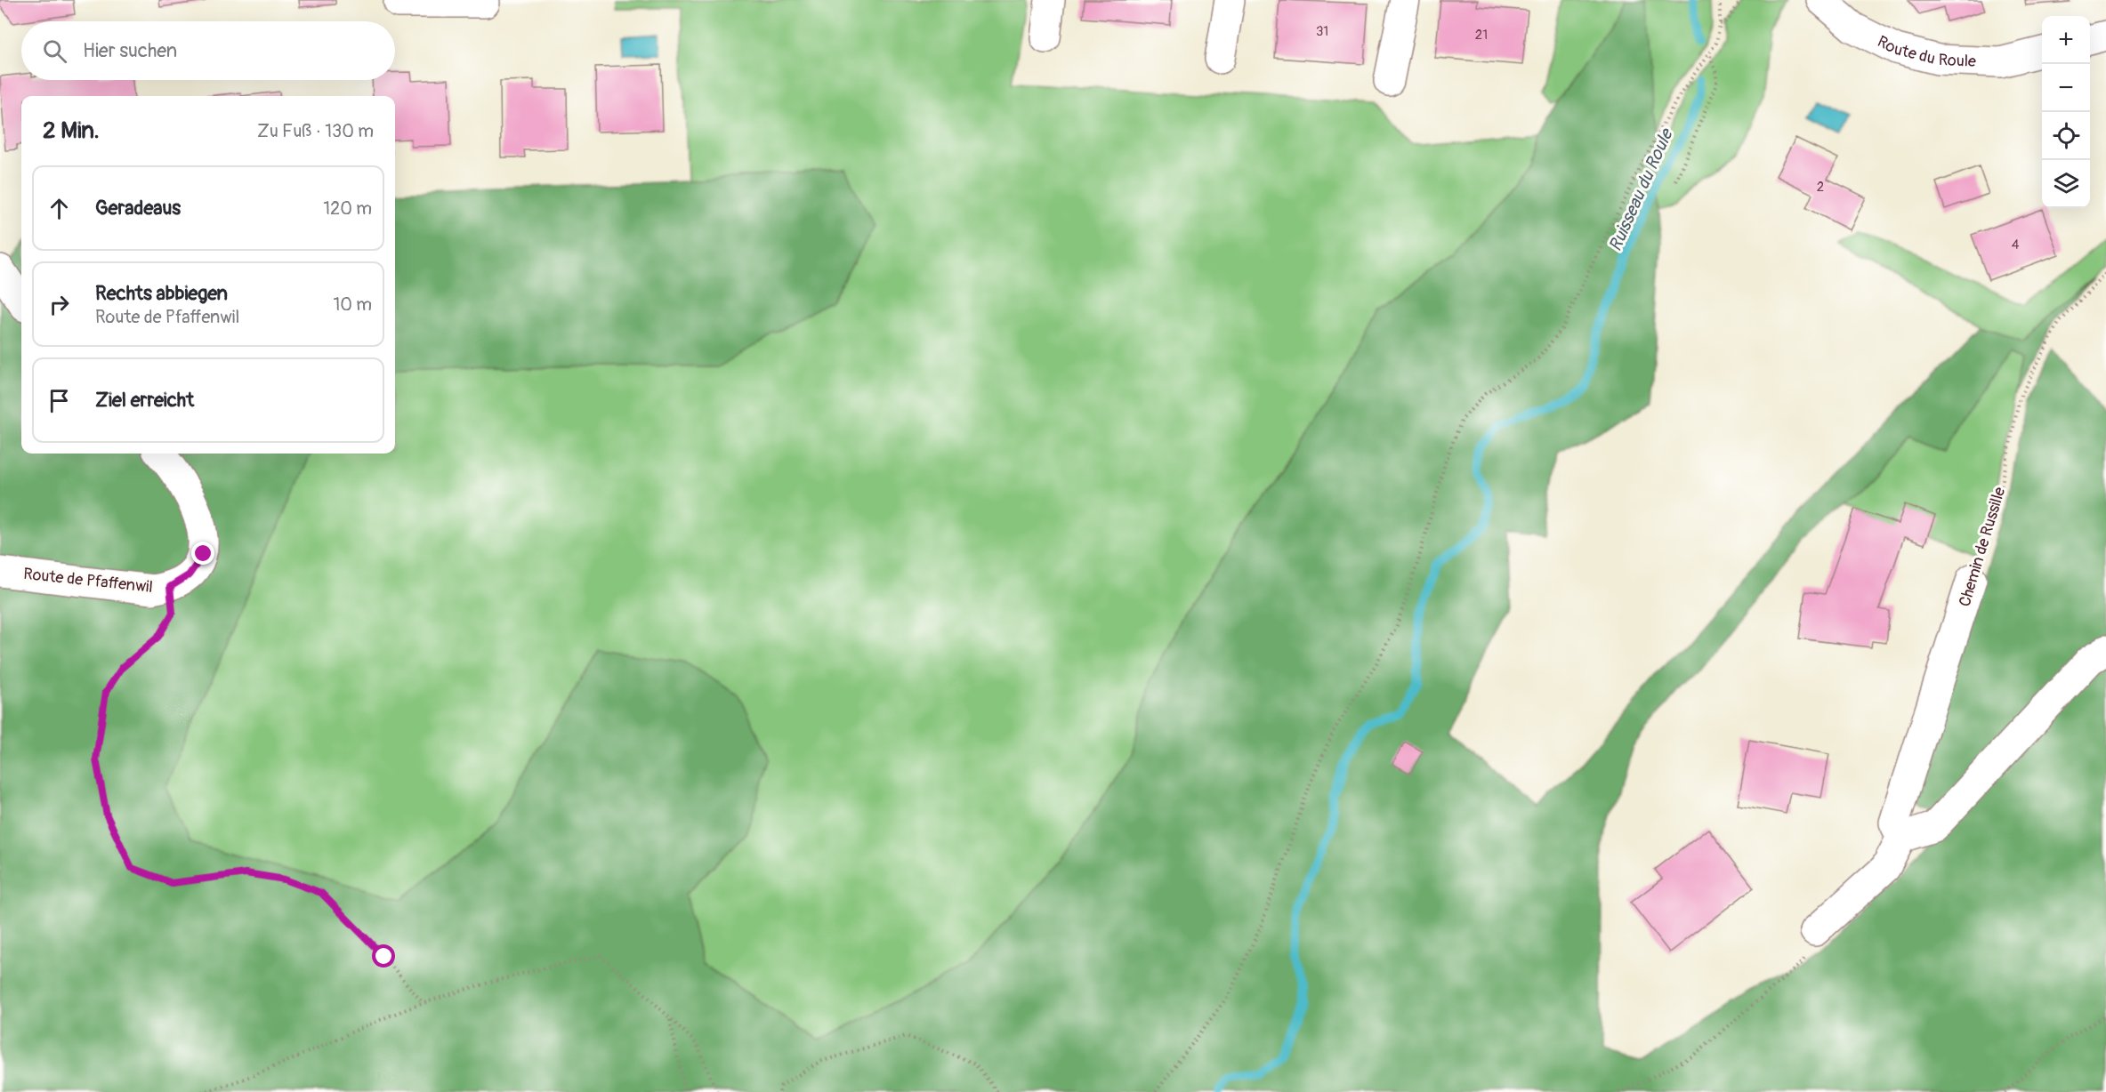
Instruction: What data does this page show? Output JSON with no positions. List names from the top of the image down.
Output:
{
  "streets": {
    "street": ["Route du Roule", "Chemin de Russille", "Route de Pfaffenwil"]
  },
  "water": ["Ruisseau du Roule"],
  "house_numbers": [
    "31",
    "21",
    "2",
    "4"
  ],
  "page": {
    "map_buttons": ["+", "−"],
    "search": "Hier suchen",
    "heading": ["2 Min.", "Zu Fuß · 130 m"],
    "list": [
      ["Geradeaus", "120 m"],
      ["Rechts abbiegen", "Route de Pfaffenwil", "10 m"],
      "Ziel erreicht"
    ]
  }
}
